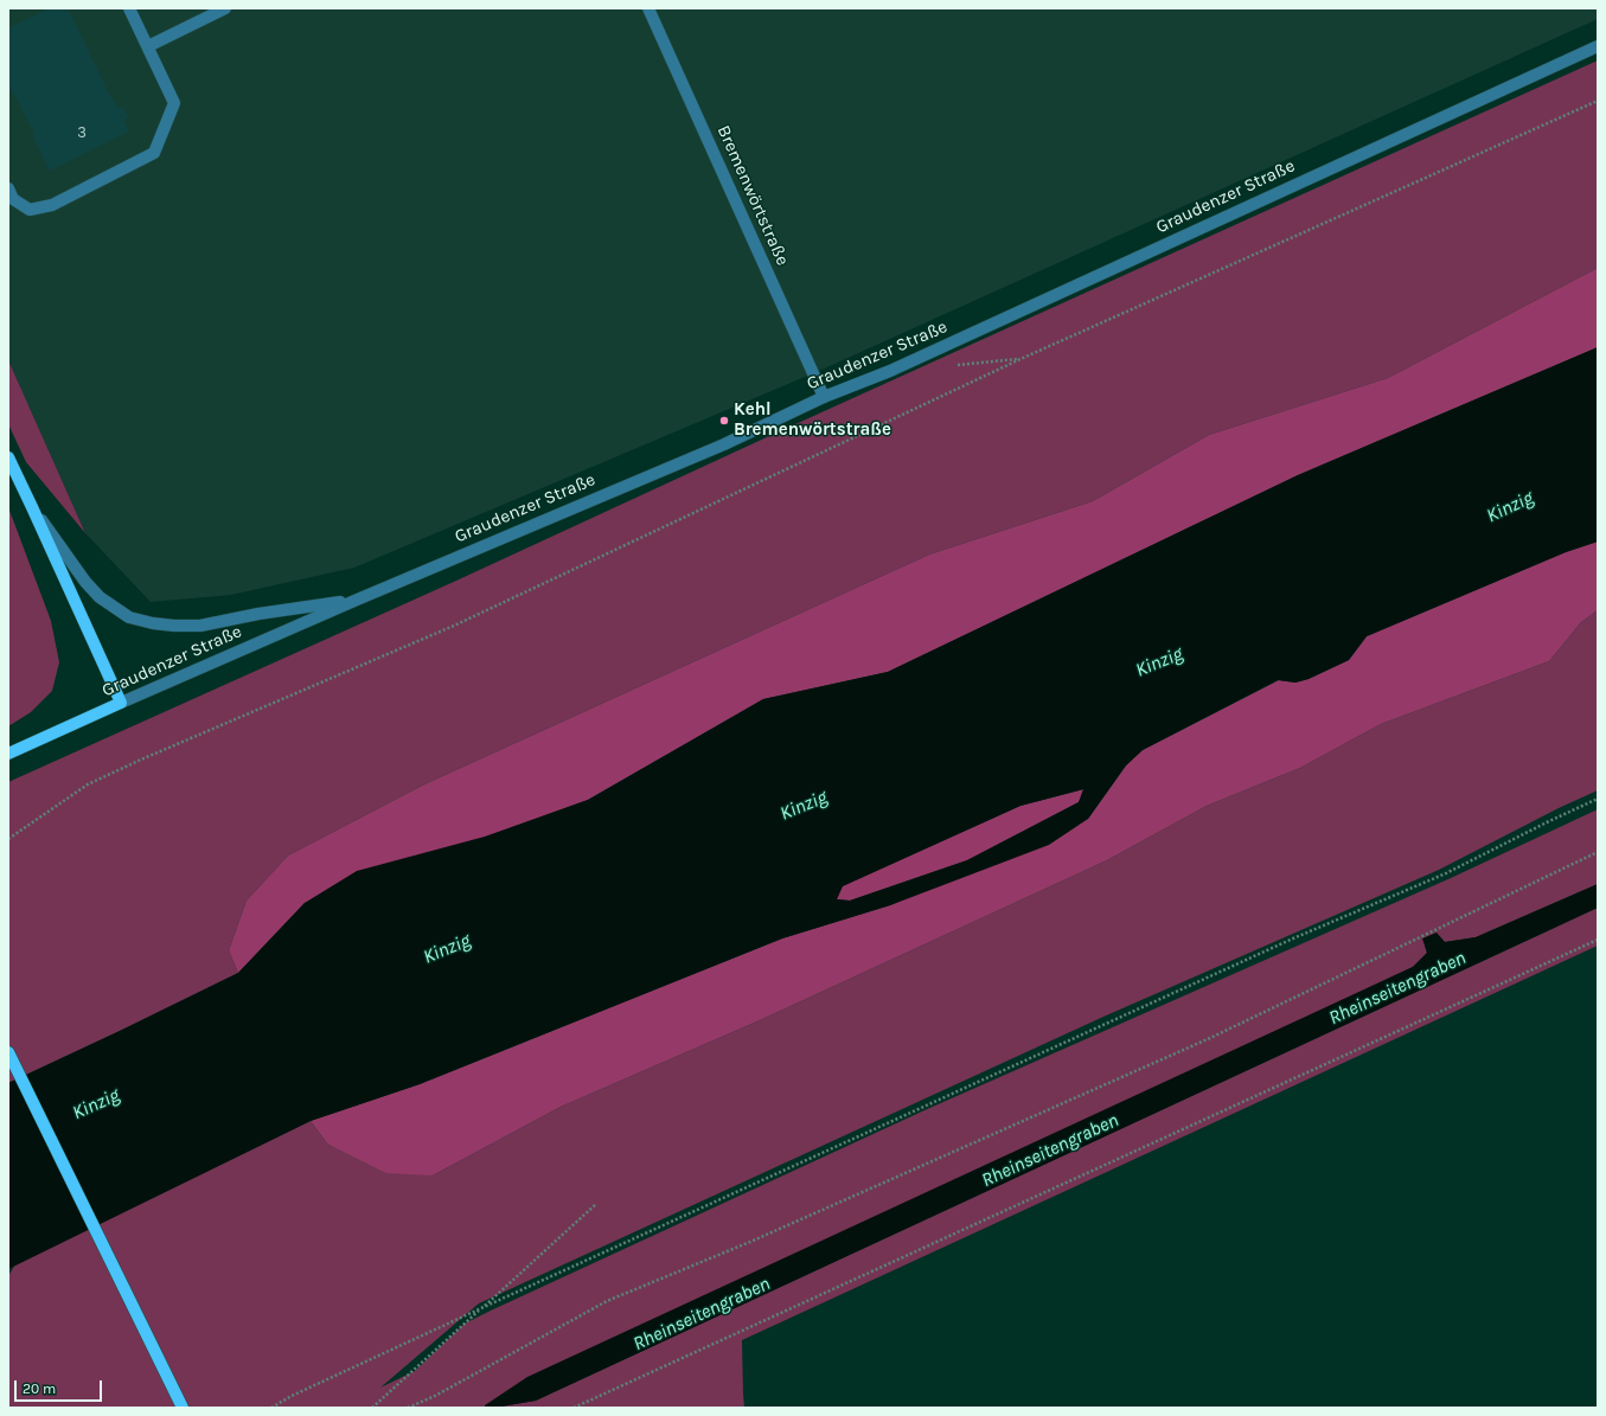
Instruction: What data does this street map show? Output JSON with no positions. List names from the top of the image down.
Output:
{
  "streets": {
    "main road": ["Graudenzer Straße"],
    "street": ["Bremenwörtstraße"]
  },
  "crossings": [
    ["Bremenwörtstraße", "Graudenzer Straße"]
  ],
  "water": ["Kinzig", "Rheinseitengraben"],
  "places": ["Kehl Bremenwörtstraße"],
  "house_numbers": ["3"],
  "scale_bar": "20 m"
}
